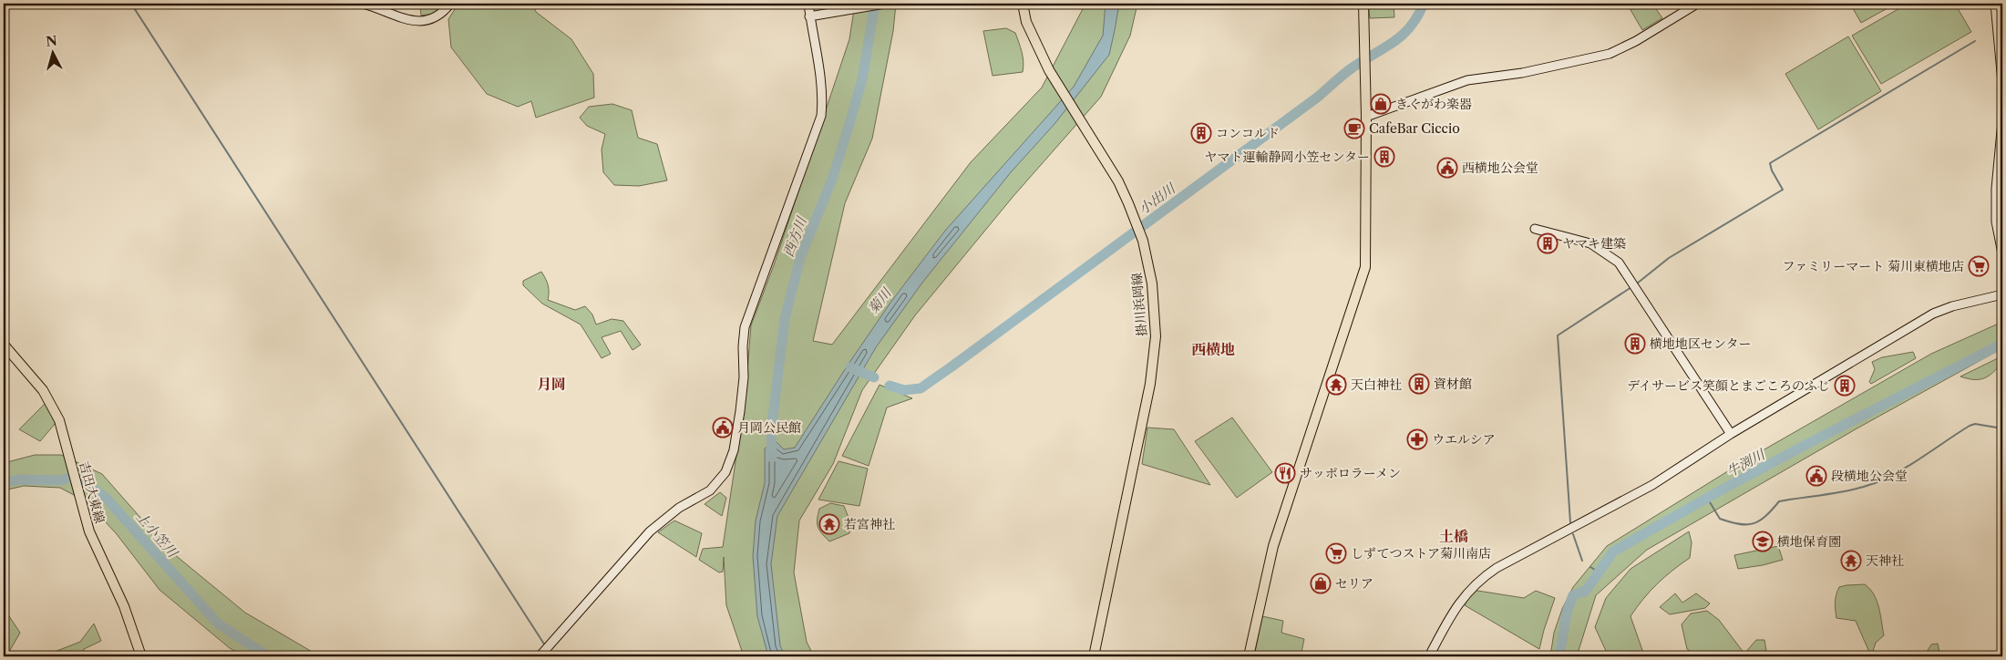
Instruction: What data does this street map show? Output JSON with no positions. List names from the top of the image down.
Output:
{
  "streets": {
    "main road": ["掛川浜岡線", "吉田大東線"]
  },
  "districts": ["西横地", "月岡", "土橋"],
  "water": [
    "小出川",
    "西方川",
    "菊川",
    "牛渕川",
    "上小笠川"
  ],
  "places": {
    "shop": ["きくがわ楽器", "セリア"],
    "cafe": ["CafeBar Ciccio"],
    "building": [
      "コンコルド",
      "ヤマト運輸静岡小笠センター",
      "ヤマキ建築",
      "横地地区センター",
      "資材館",
      "デイサービス笑顔とまごころのふじ"
    ],
    "public building": ["西横地公会堂", "月岡公民館", "段横地公会堂"],
    "supermarket": ["ファミリーマート 菊川東横地店", "しずてつストア菊川南店"],
    "temple": ["天白神社", "若宮神社", "天神社"],
    "pharmacy": ["ウエルシア"],
    "restaurant": ["サッポロラーメン"],
    "school or university": ["横地保育園"]
  },
  "north": "top"
}
